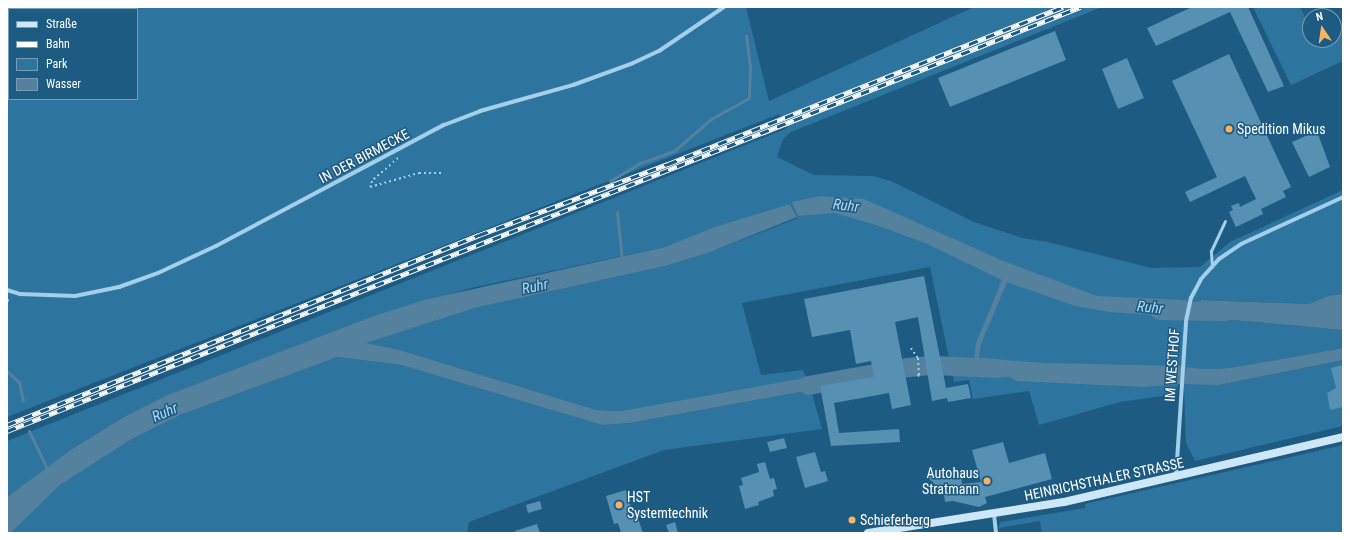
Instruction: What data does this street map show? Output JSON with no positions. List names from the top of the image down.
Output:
{
  "streets": {
    "main road": ["HEINRICHSTHALER STRASSE"],
    "street": ["IN DER BIRMECKE", "IM WESTHOF"]
  },
  "crossings": [
    ["IM WESTHOF", "HEINRICHSTHALER STRASSE"]
  ],
  "water": ["Ruhr"],
  "places": [
    "Spedition Mikus",
    "Autohaus Stratmann",
    "HST Systemtechnik",
    "Schieferberg"
  ],
  "legend": [
    "Straße",
    "Bahn",
    "Park",
    "Wasser"
  ],
  "north": "top"
}
